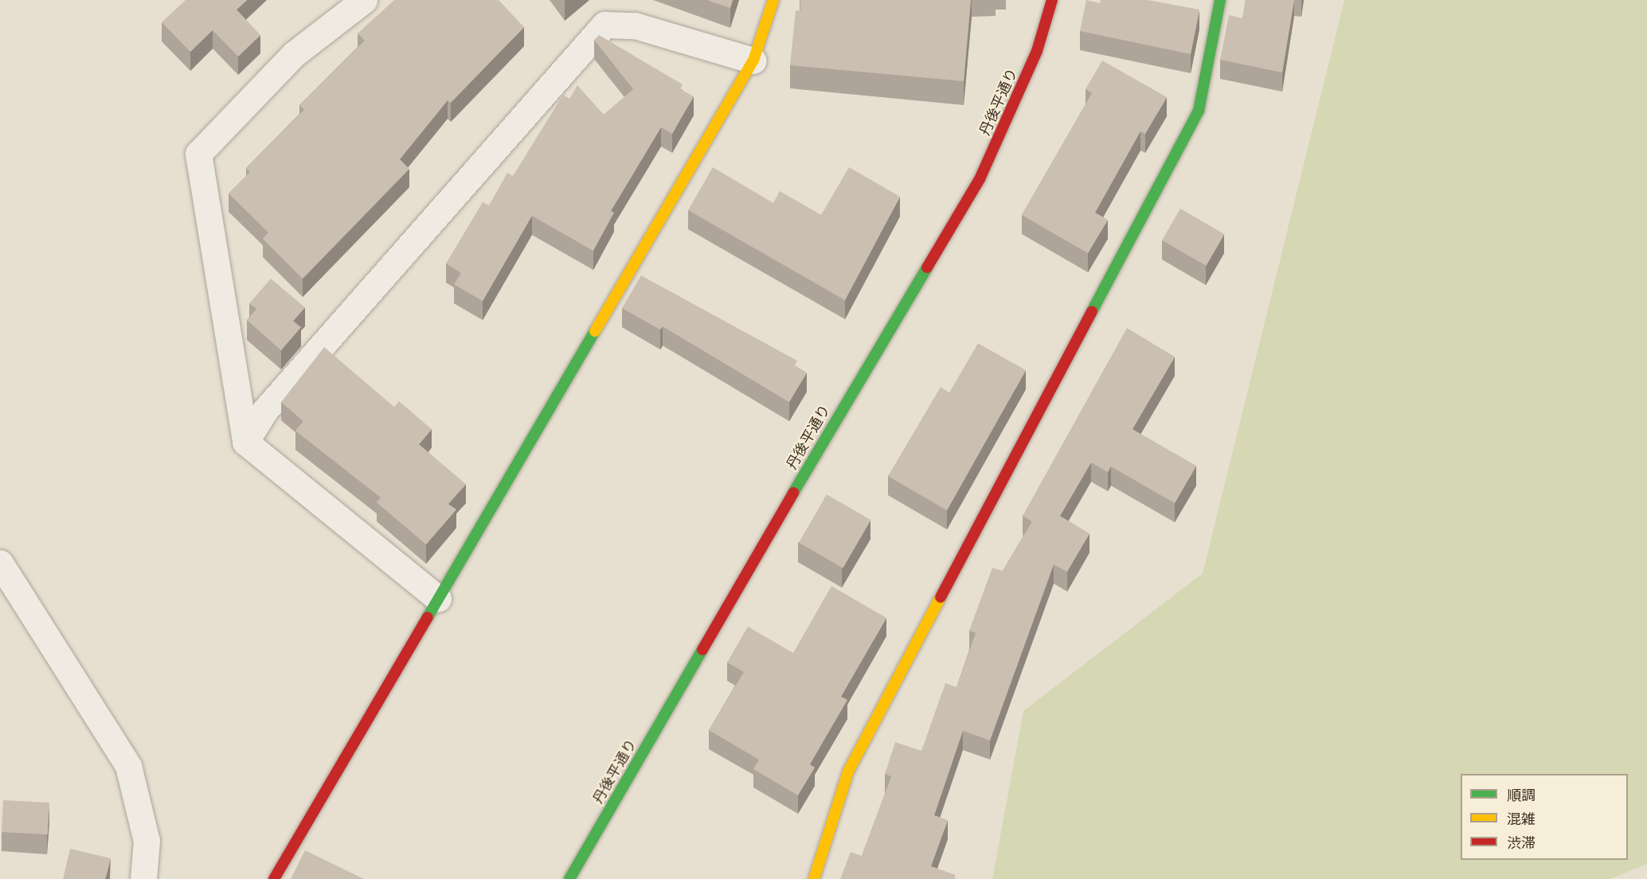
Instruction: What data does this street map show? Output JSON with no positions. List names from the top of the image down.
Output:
{
  "streets": {
    "street": ["丹後平通り"]
  },
  "legend": ["順調", "混雑", "渋滞"]
}
